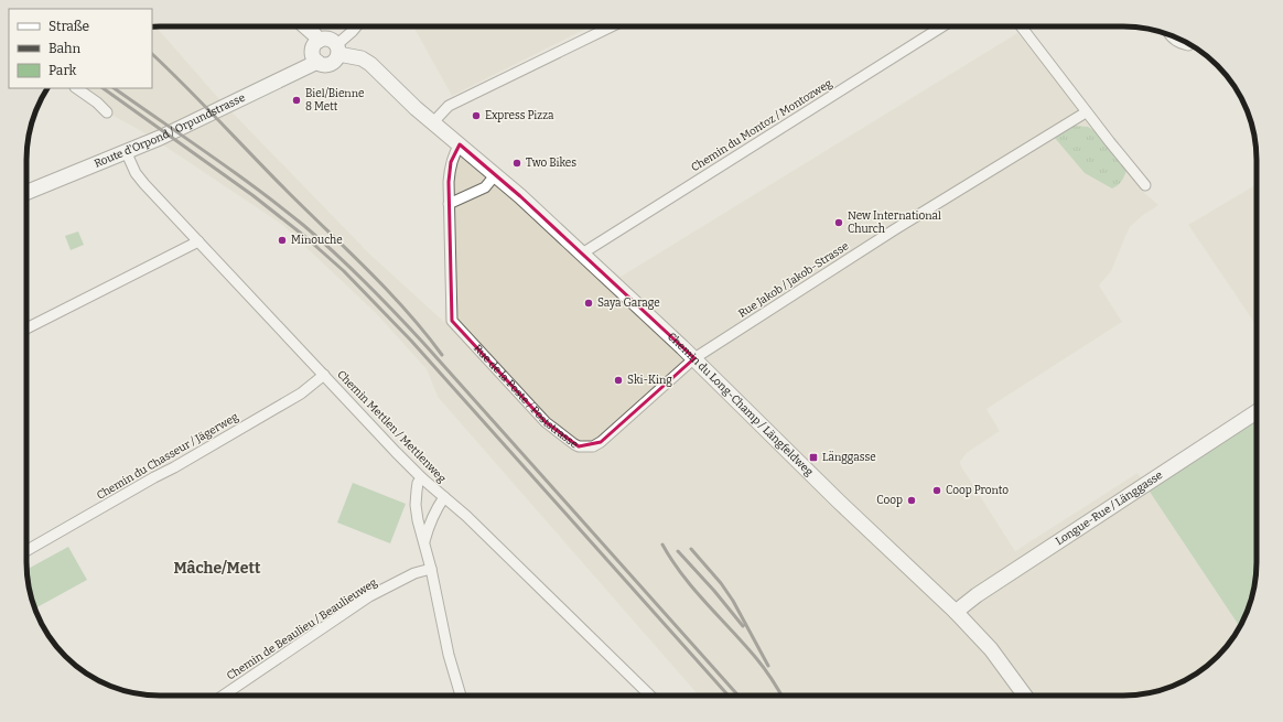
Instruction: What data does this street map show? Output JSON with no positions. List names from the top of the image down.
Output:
{
  "streets": {
    "main road": ["Route d'Orpond / Orpundstrasse", "Chemin du Long-Champ / Längfeldweg", "Longue-Rue / Länggasse"],
    "street": [
      "Chemin du Montoz / Montozweg",
      "Rue Jakob / Jakob-Strasse",
      "Rue de la Poste / Poststrasse",
      "Chemin Mettlen / Mettlenweg",
      "Chemin du Chasseur / Jägerweg",
      "Chemin de Beaulieu / Beaulieuweg"
    ]
  },
  "crossings": [
    ["Chemin du Montoz / Montozweg", "Chemin du Long-Champ / Längfeldweg"],
    ["Route d'Orpond / Orpundstrasse", "Chemin Mettlen / Mettlenweg"],
    ["Rue Jakob / Jakob-Strasse", "Rue de la Poste / Poststrasse"],
    ["Rue Jakob / Jakob-Strasse", "Chemin du Long-Champ / Längfeldweg"],
    ["Rue de la Poste / Poststrasse", "Chemin du Long-Champ / Längfeldweg"],
    ["Chemin du Long-Champ / Längfeldweg", "Longue-Rue / Länggasse"],
    ["Chemin Mettlen / Mettlenweg", "Chemin du Chasseur / Jägerweg"]
  ],
  "districts": ["Mâche/Mett"],
  "places": {
    "other": [
      "Biel/Bienne 8 Mett",
      "Express Pizza",
      "Two Bikes",
      "New International Church",
      "Minouche",
      "Saya Garage",
      "Ski-King",
      "Coop Pronto",
      "Coop"
    ],
    "transit": ["Länggasse"]
  },
  "legend": ["Straße", "Bahn", "Park"]
}
